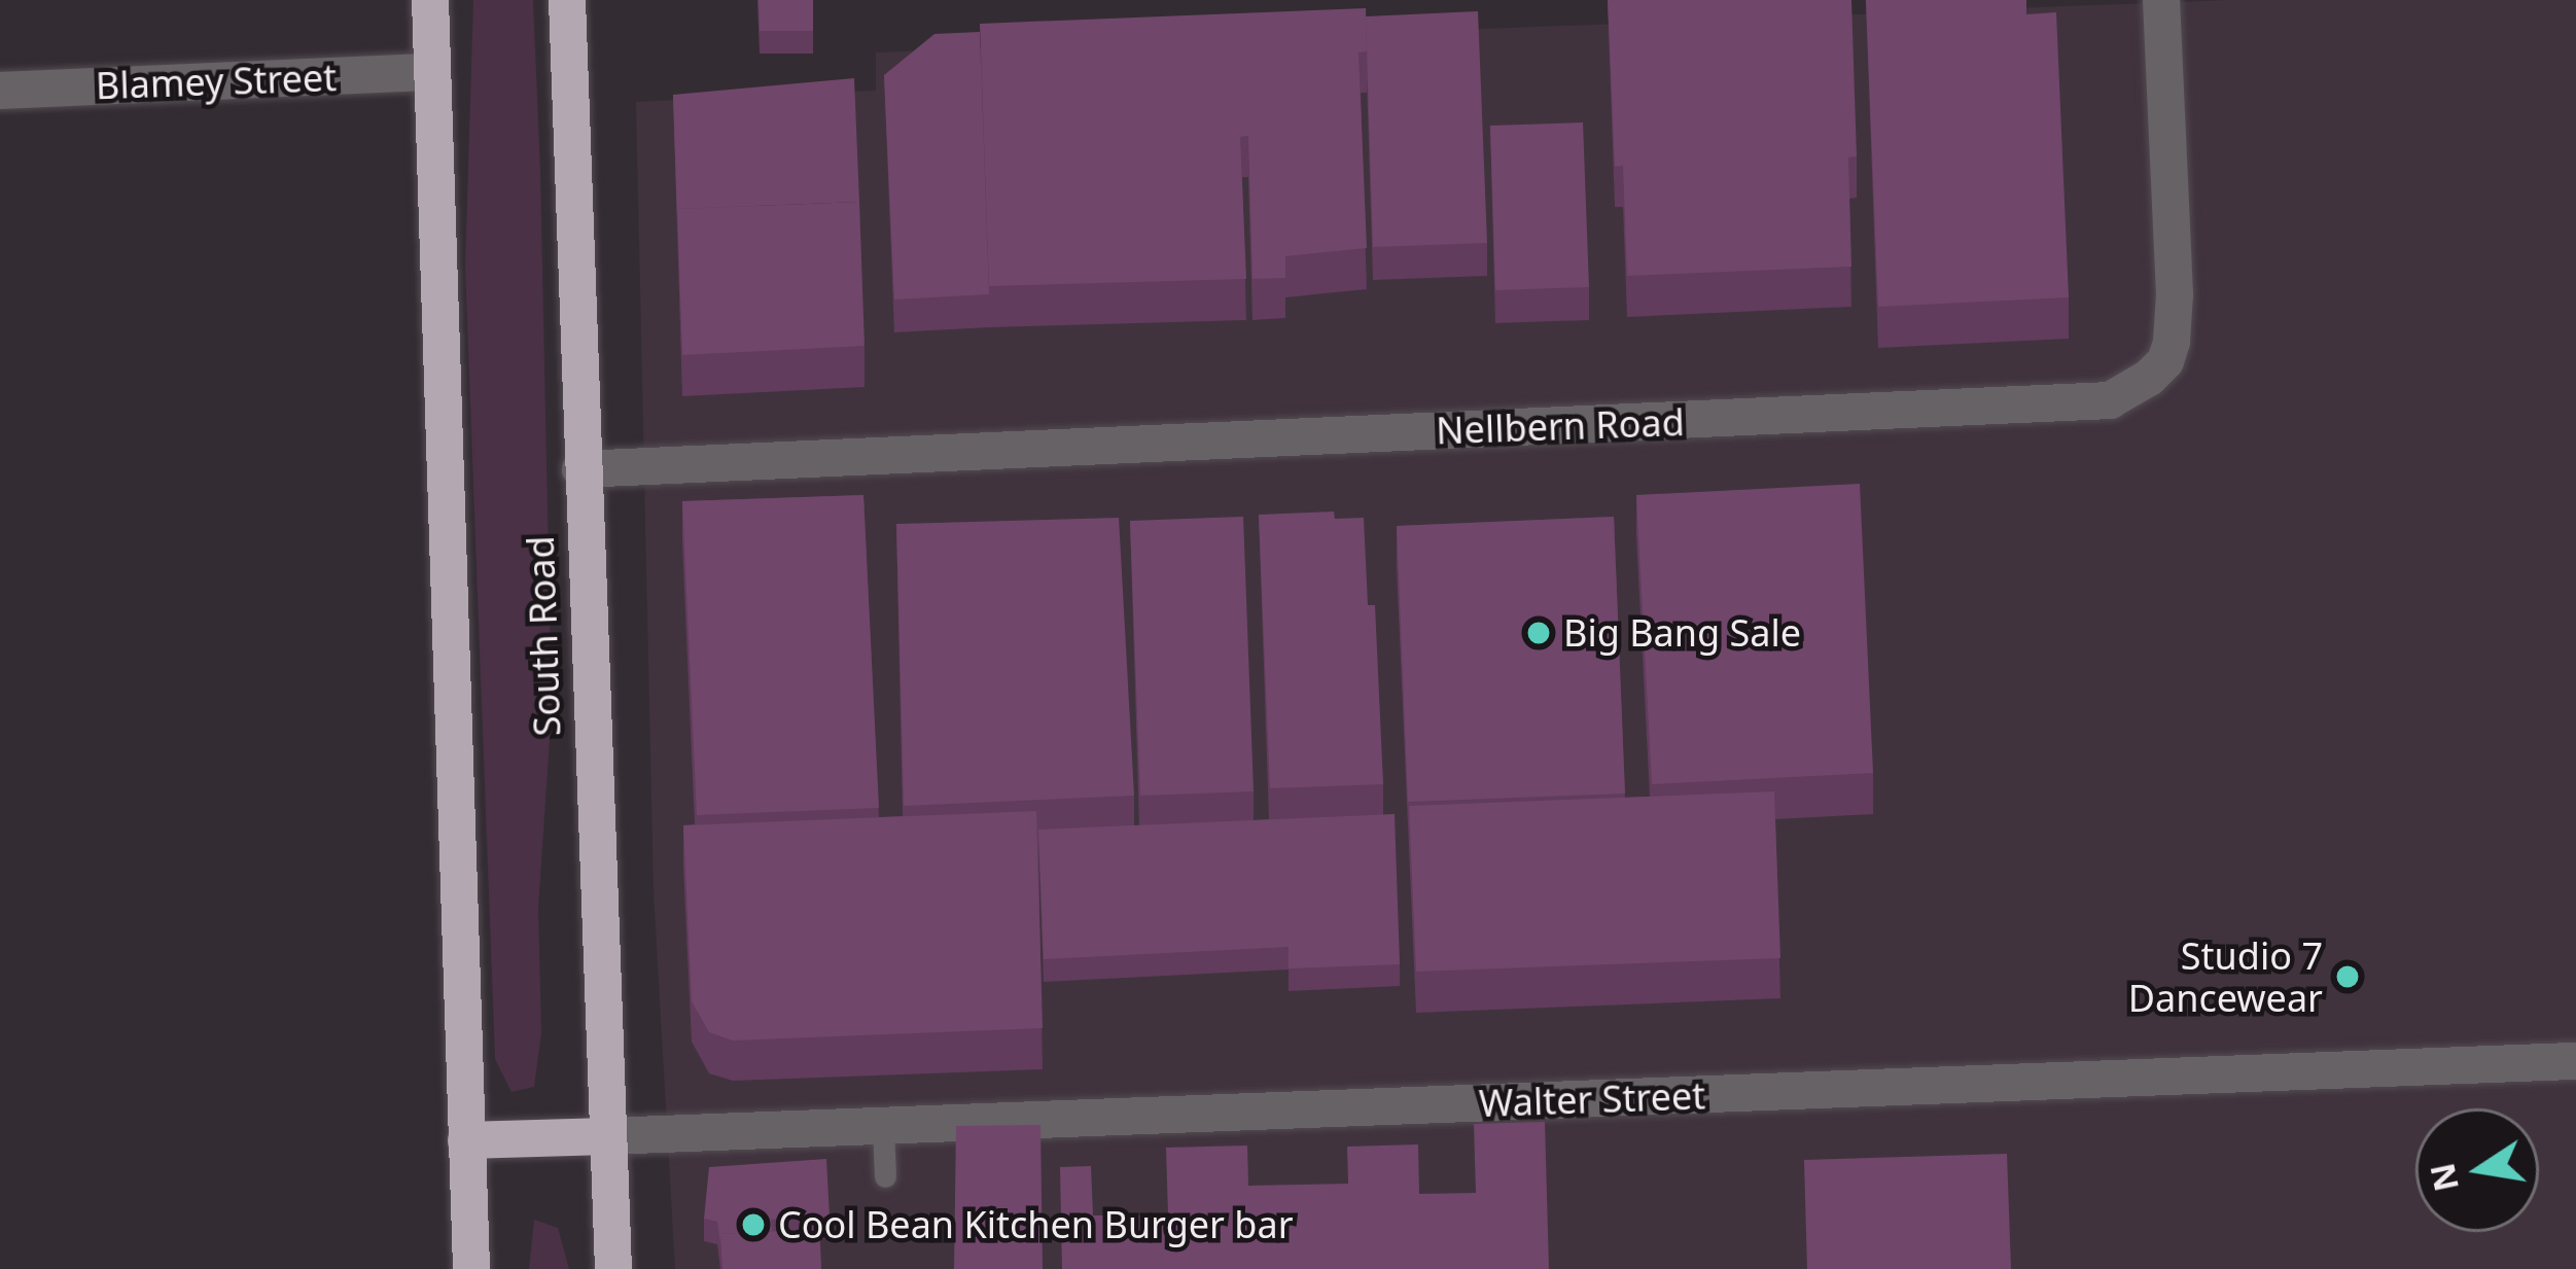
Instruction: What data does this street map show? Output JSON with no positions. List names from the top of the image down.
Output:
{
  "streets": {
    "highway": ["South Road"],
    "street": ["Blamey Street", "Nellbern Road", "Walter Street"]
  },
  "crossings": [
    ["Nellbern Road", "South Road"],
    ["South Road", "Walter Street"]
  ],
  "places": ["Big Bang Sale", "Studio 7 Dancewear", "Cool Bean Kitchen Burger bar"],
  "north": "left"
}
